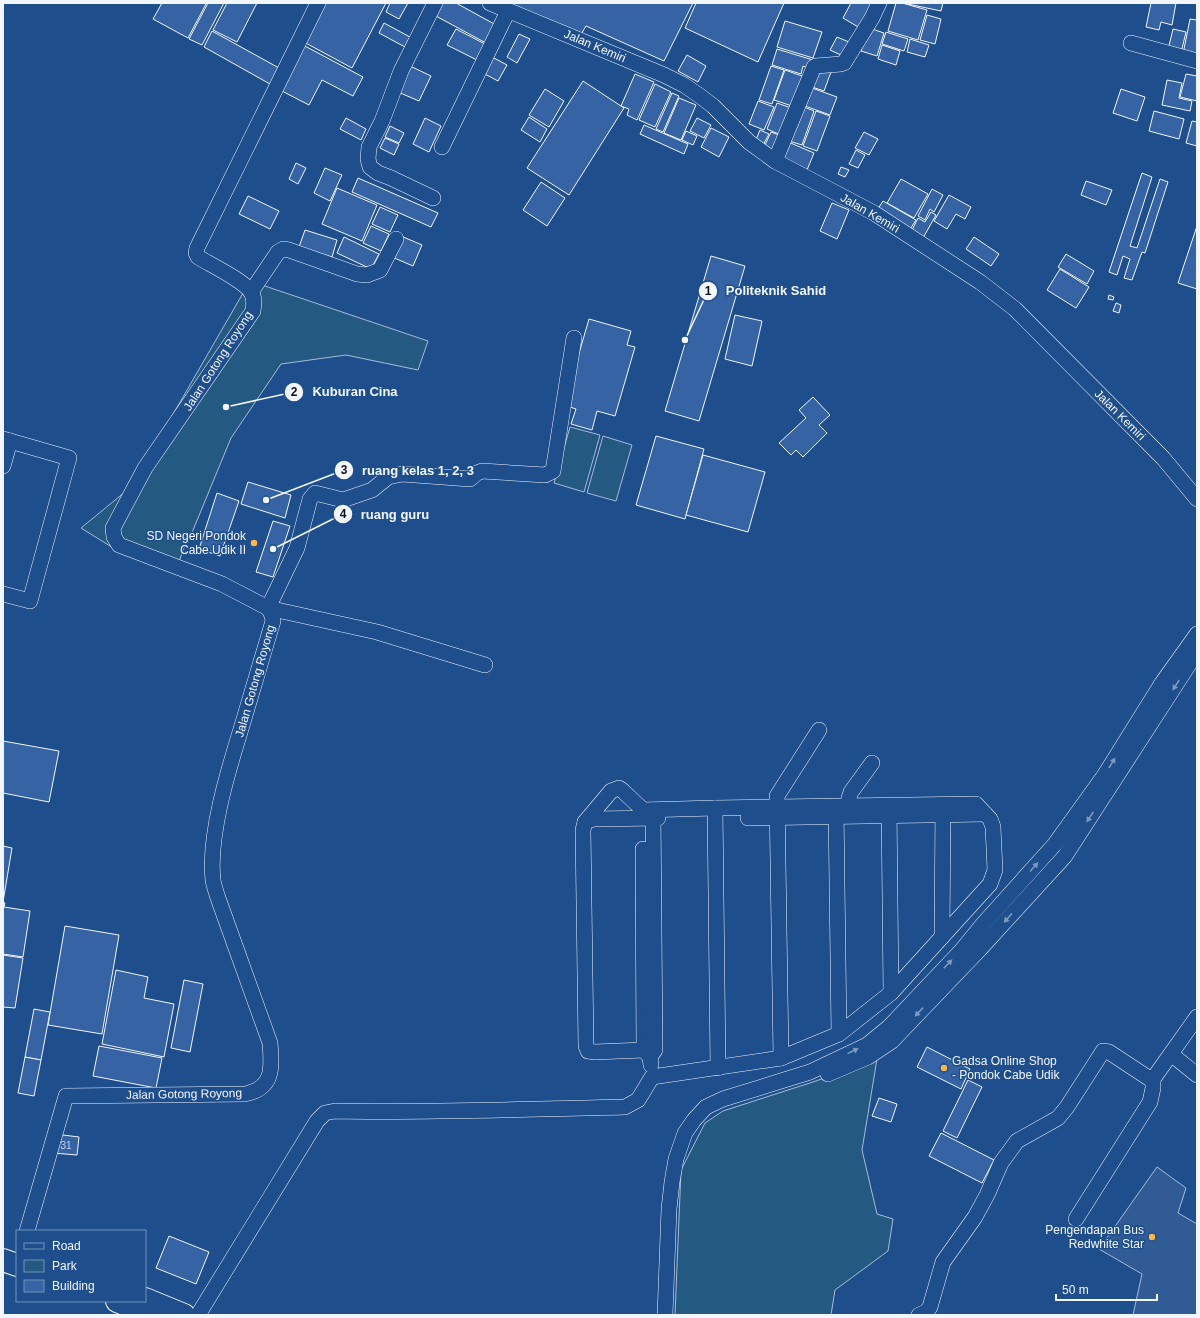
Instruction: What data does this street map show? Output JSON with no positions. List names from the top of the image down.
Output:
{
  "streets": {
    "street": ["Jalan Kemiri", "Jalan Gotong Royong"]
  },
  "places": [
    "Politeknik Sahid",
    "Kuburan Cina",
    "ruang kelas 1, 2, 3",
    "SD Negeri Pondok Cabe Udik II",
    "ruang guru",
    "Gadsa Online Shop - Pondok Cabe Udik",
    "Pengendapan Bus Redwhite Star"
  ],
  "house_numbers": ["31"],
  "legend": ["Road", "Park", "Building"],
  "scale_bar": "50 m"
}
